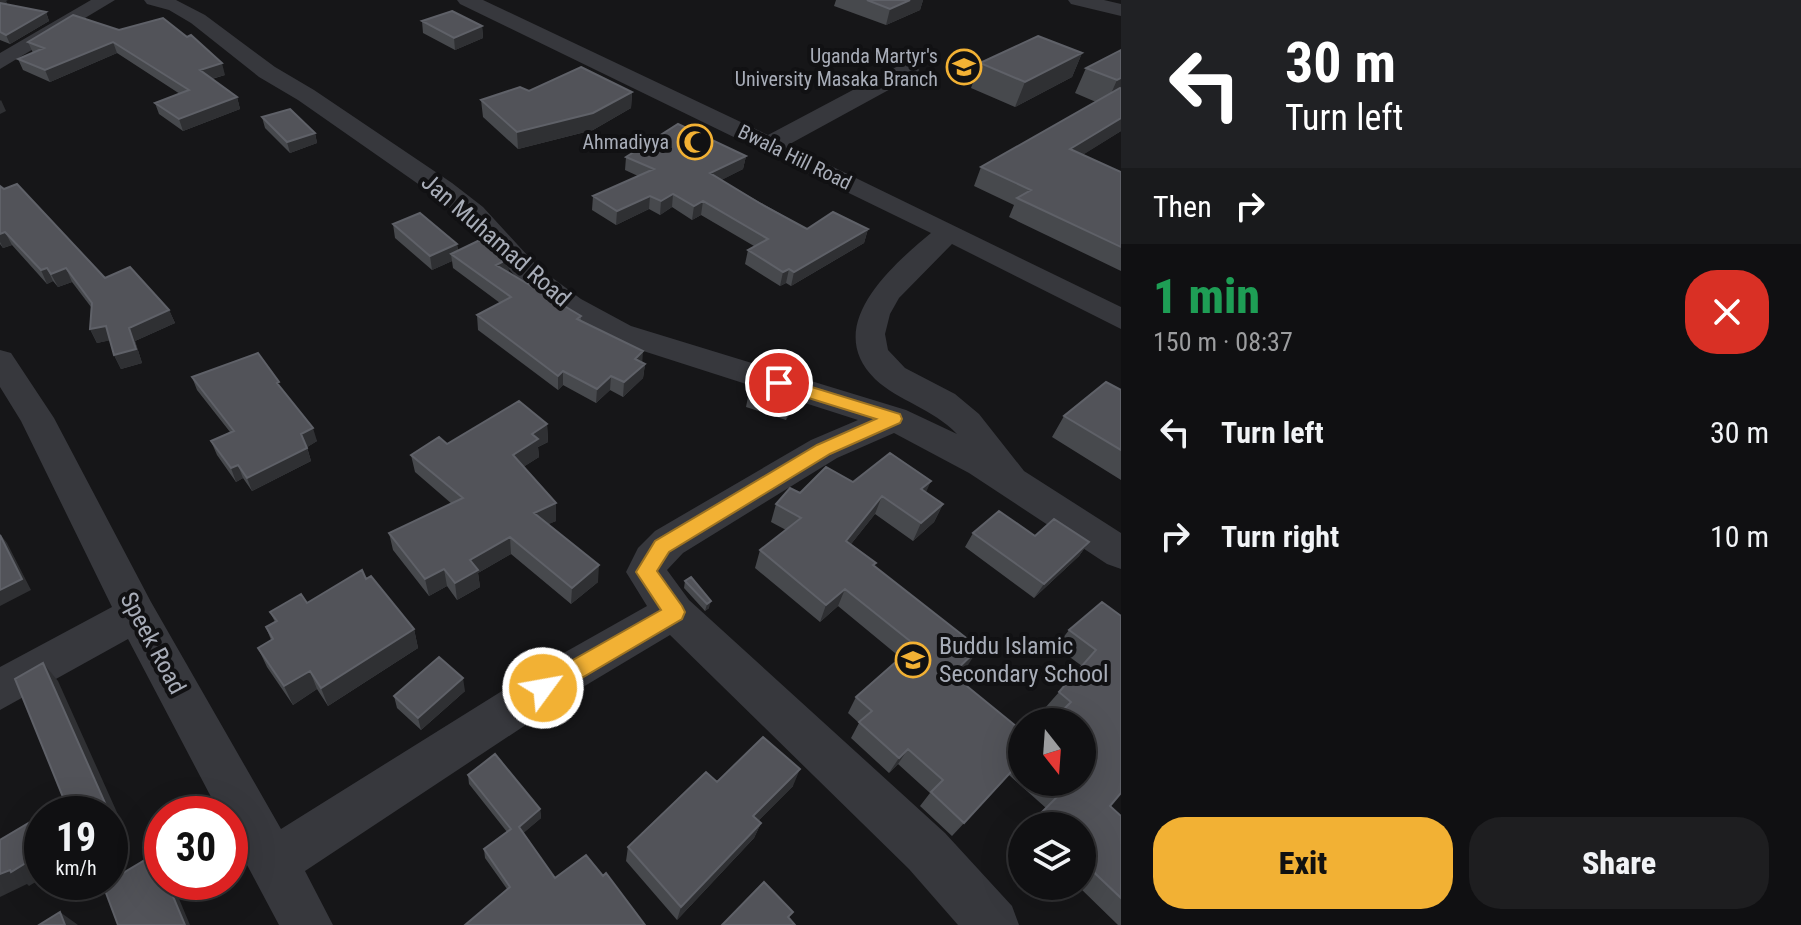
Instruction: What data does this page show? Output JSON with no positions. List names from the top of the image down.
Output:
{
  "streets": {
    "street": ["Bwala Hill Road", "Jan Muhamad Road", "Speek Road"]
  },
  "places": {
    "school or university": ["Uganda Martyr's University Masaka Branch", "Buddu Islamic Secondary School"],
    "mosque": ["Ahmadiyya"]
  },
  "north": "bottom",
  "page": {
    "turn": ["30 m", "Turn left"],
    "then": "Then",
    "heading": ["1 min", "150 m · 08:37"],
    "list": [
      {
        "name": "Turn left",
        "value": "30 m"
      },
      {
        "name": "Turn right",
        "value": "10 m"
      }
    ],
    "speed": "19 km/h",
    "limit": "30",
    "buttons": ["Exit", "Share"]
  }
}
